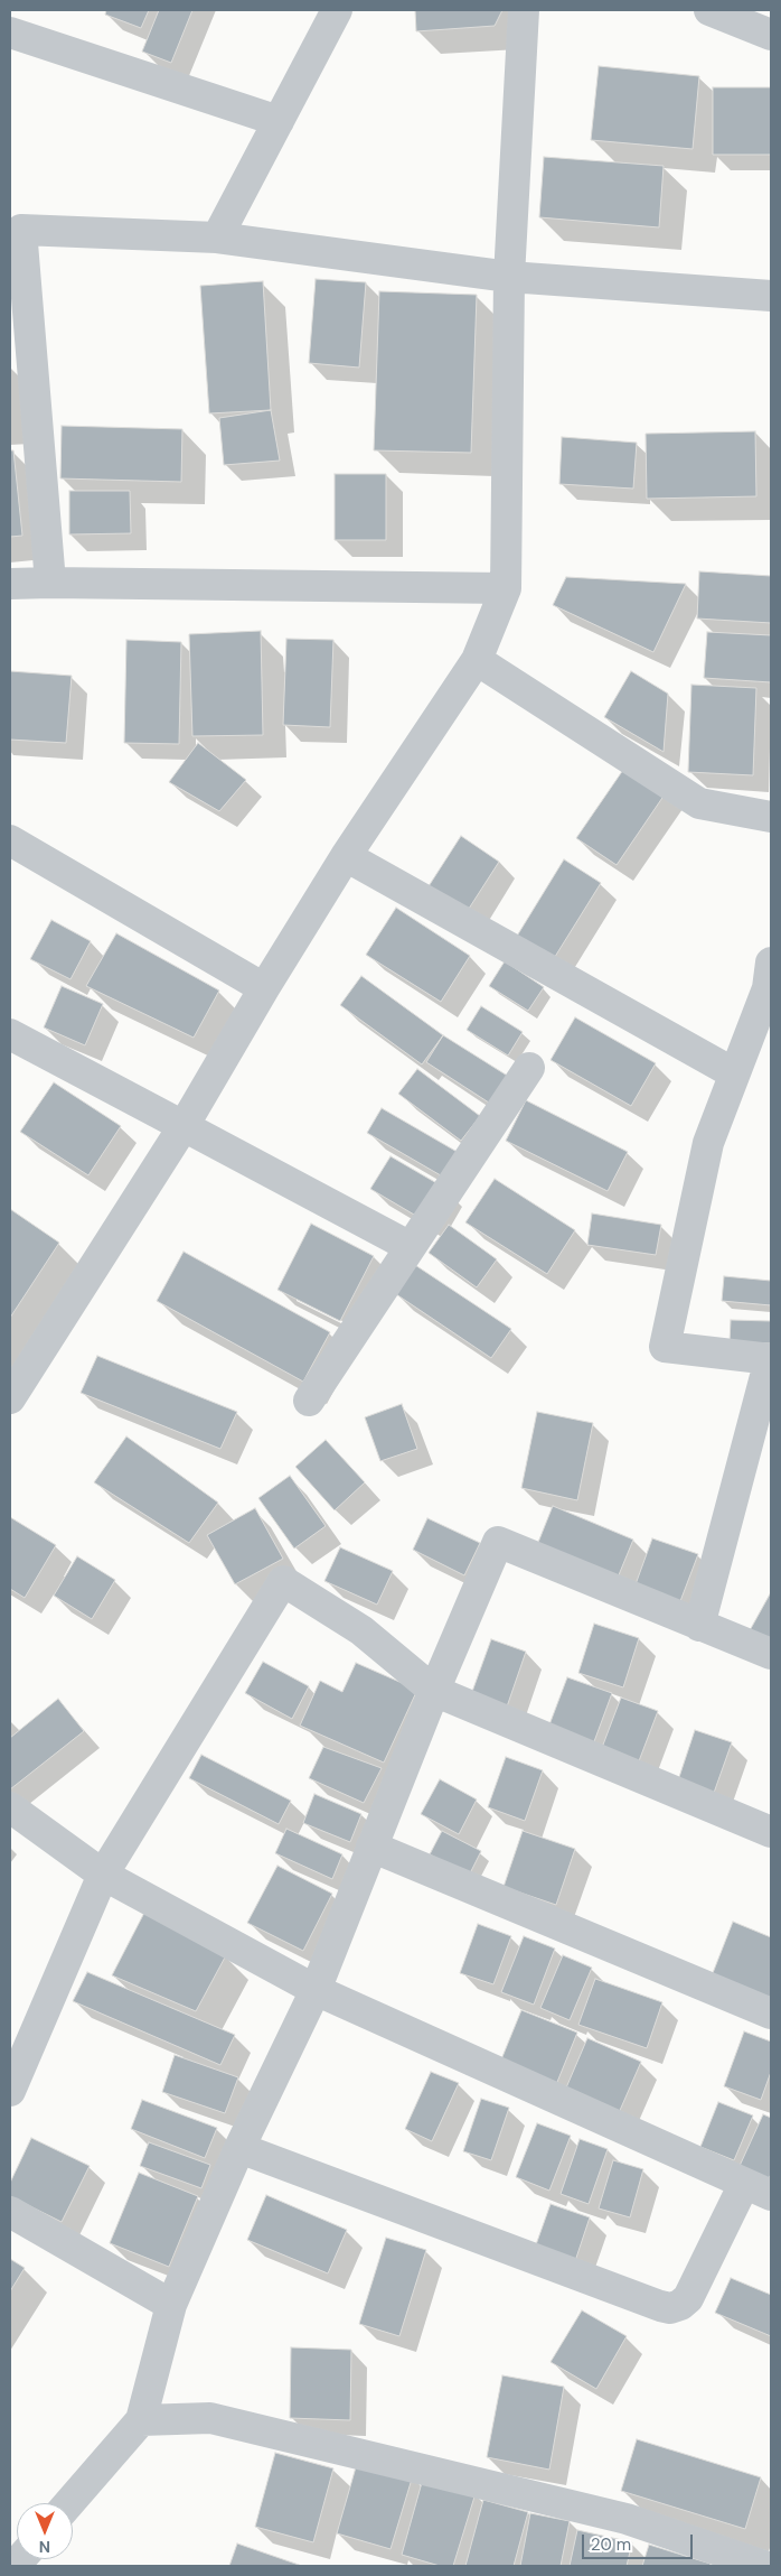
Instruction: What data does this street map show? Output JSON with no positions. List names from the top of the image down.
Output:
{
  "scale_bar": "20 m",
  "north": "bottom"
}
